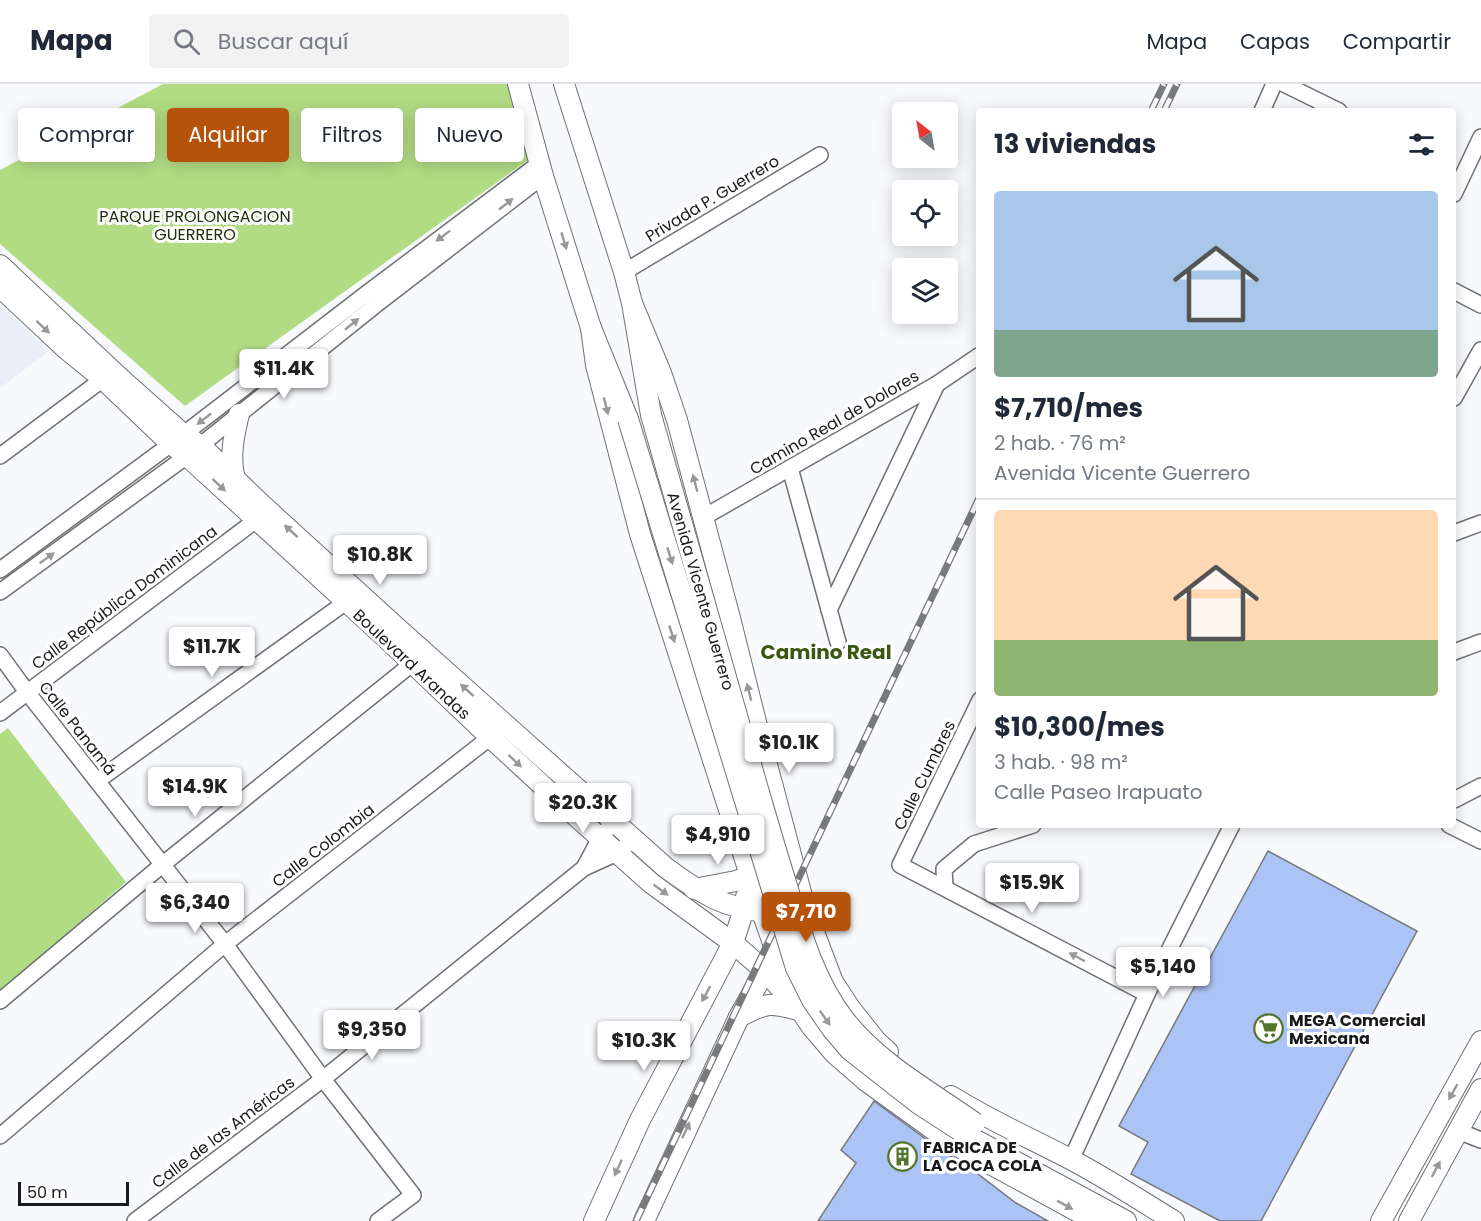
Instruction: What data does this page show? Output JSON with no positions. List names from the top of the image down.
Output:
{
  "streets": {
    "main road": ["Avenida Vicente Guerrero", "Boulevard Arandas"],
    "street": [
      "Privada P. Guerrero",
      "Camino Real de Dolores",
      "Calle República Dominicana",
      "Calle Panamá",
      "Calle Cumbres",
      "Calle Colombia",
      "Calle de las Américas"
    ]
  },
  "crossings": [
    ["Calle República Dominicana", "Boulevard Arandas"],
    ["Calle República Dominicana", "Calle Panamá"],
    ["Boulevard Arandas", "Calle Colombia"],
    ["Boulevard Arandas", "Calle de las Américas"],
    ["Calle Panamá", "Calle Colombia"],
    ["Calle Panamá", "Calle de las Américas"]
  ],
  "districts": ["Camino Real"],
  "parks": ["PARQUE PROLONGACION GUERRERO"],
  "places": {
    "supermarket": ["MEGA Comercial Mexicana"],
    "building": ["FABRICA DE LA COCA COLA"]
  },
  "scale_bar": "50 m",
  "north": "top left",
  "page": {
    "header": "Mapa",
    "search": "Buscar aquí",
    "nav": ["Mapa", "Capas", "Compartir"],
    "chip": [
      "Comprar",
      "Alquilar",
      "Filtros",
      "Nuevo"
    ],
    "heading": "13 viviendas",
    "list": [
      {
        "name": "$7,710/mes",
        "note": "2 hab. · 76 m² · Avenida Vicente Guerrero"
      },
      {
        "name": "$10,300/mes",
        "note": "3 hab. · 98 m² · Calle Paseo Irapuato"
      }
    ],
    "price": [
      "$11.4K",
      "$10.8K",
      "$11.7K",
      "$10.1K",
      "$14.9K",
      "$20.3K",
      "$4,910",
      "$15.9K",
      "$6,340",
      "$7,710",
      "$5,140",
      "$9,350",
      "$10.3K"
    ],
    "scale": "50 m"
  }
}
